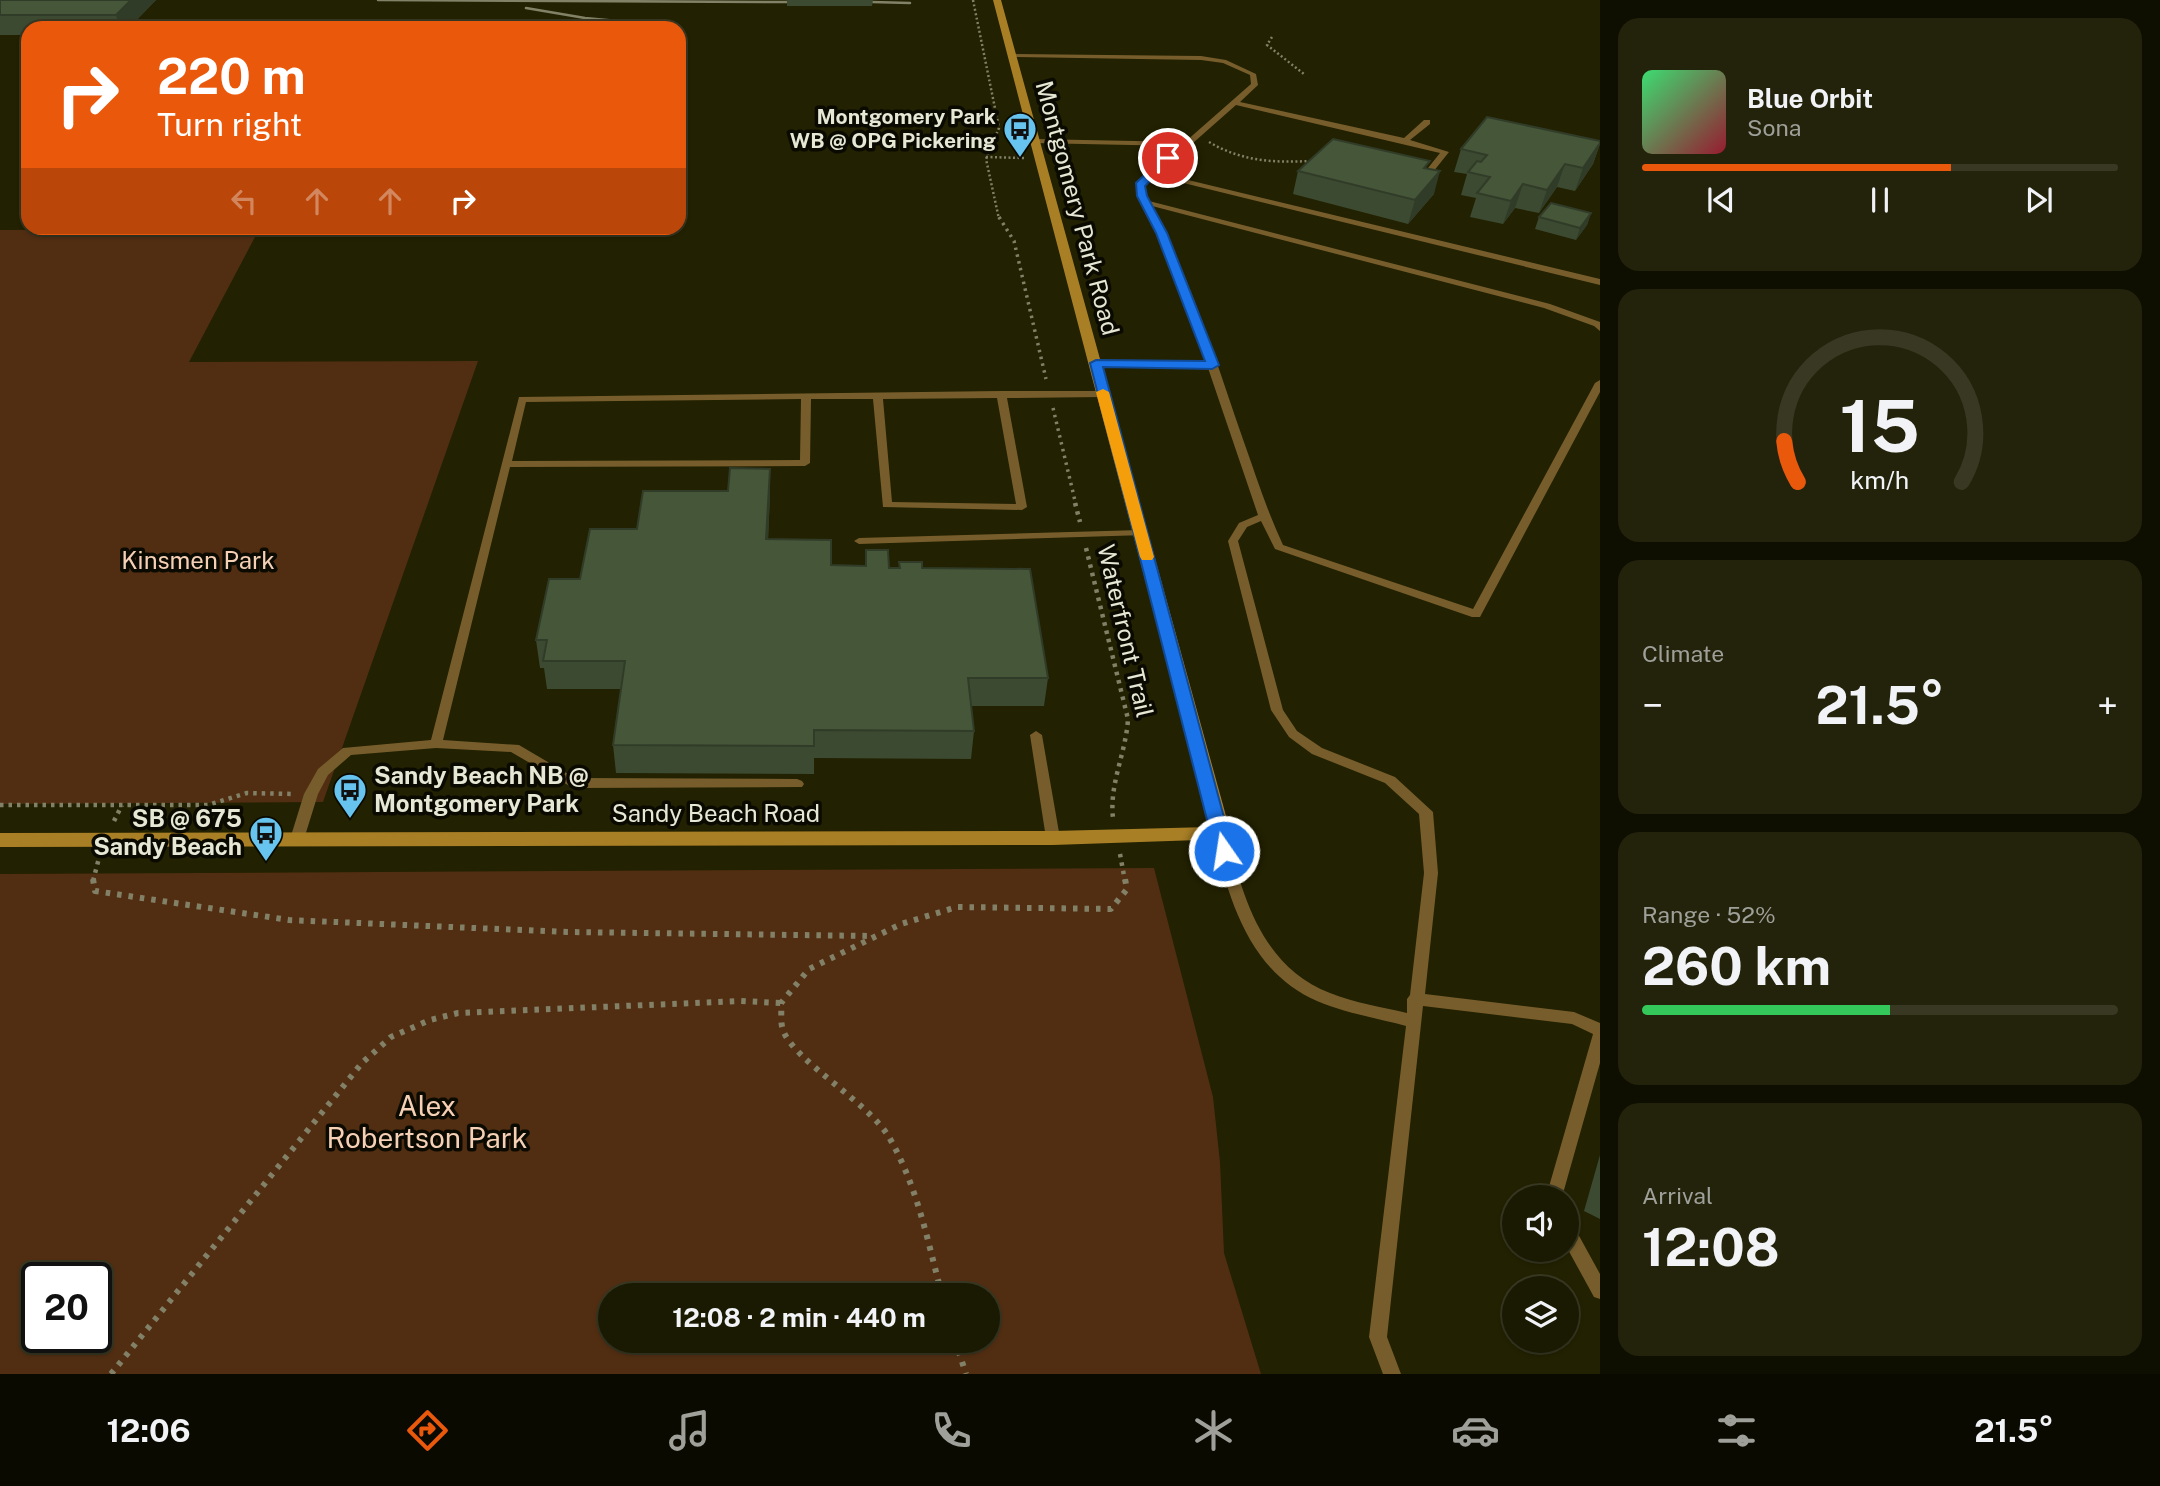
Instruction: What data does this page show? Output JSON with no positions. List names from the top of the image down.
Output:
{
  "streets": {
    "street": ["Montgomery Park Road", "Sandy Beach Road"],
    "path": ["Waterfront Trail"]
  },
  "crossings": [
    ["Montgomery Park Road", "Sandy Beach Road"],
    ["Waterfront Trail", "Sandy Beach Road"]
  ],
  "parks": ["Kinsmen Park", "Alex Robertson Park"],
  "places": {
    "bus stop": ["Montgomery Park WB @ OPG Pickering", "Sandy Beach NB @ Montgomery Park", "SB @ 675 Sandy Beach"]
  },
  "page": {
    "turn": ["220 m", "Turn right"],
    "song": ["Blue Orbit", "Sona"],
    "tile": [
      "Climate",
      ["Range · 52%", "260 km"],
      ["Arrival", "12:08"]
    ],
    "heat": ["−", "21.5°", "+"],
    "limit": "20",
    "trip": "12:08 · 2 min · 440 m",
    "tabs": ["12:06", "21.5°"],
    "gauge": ["15", "km/h"]
  }
}
